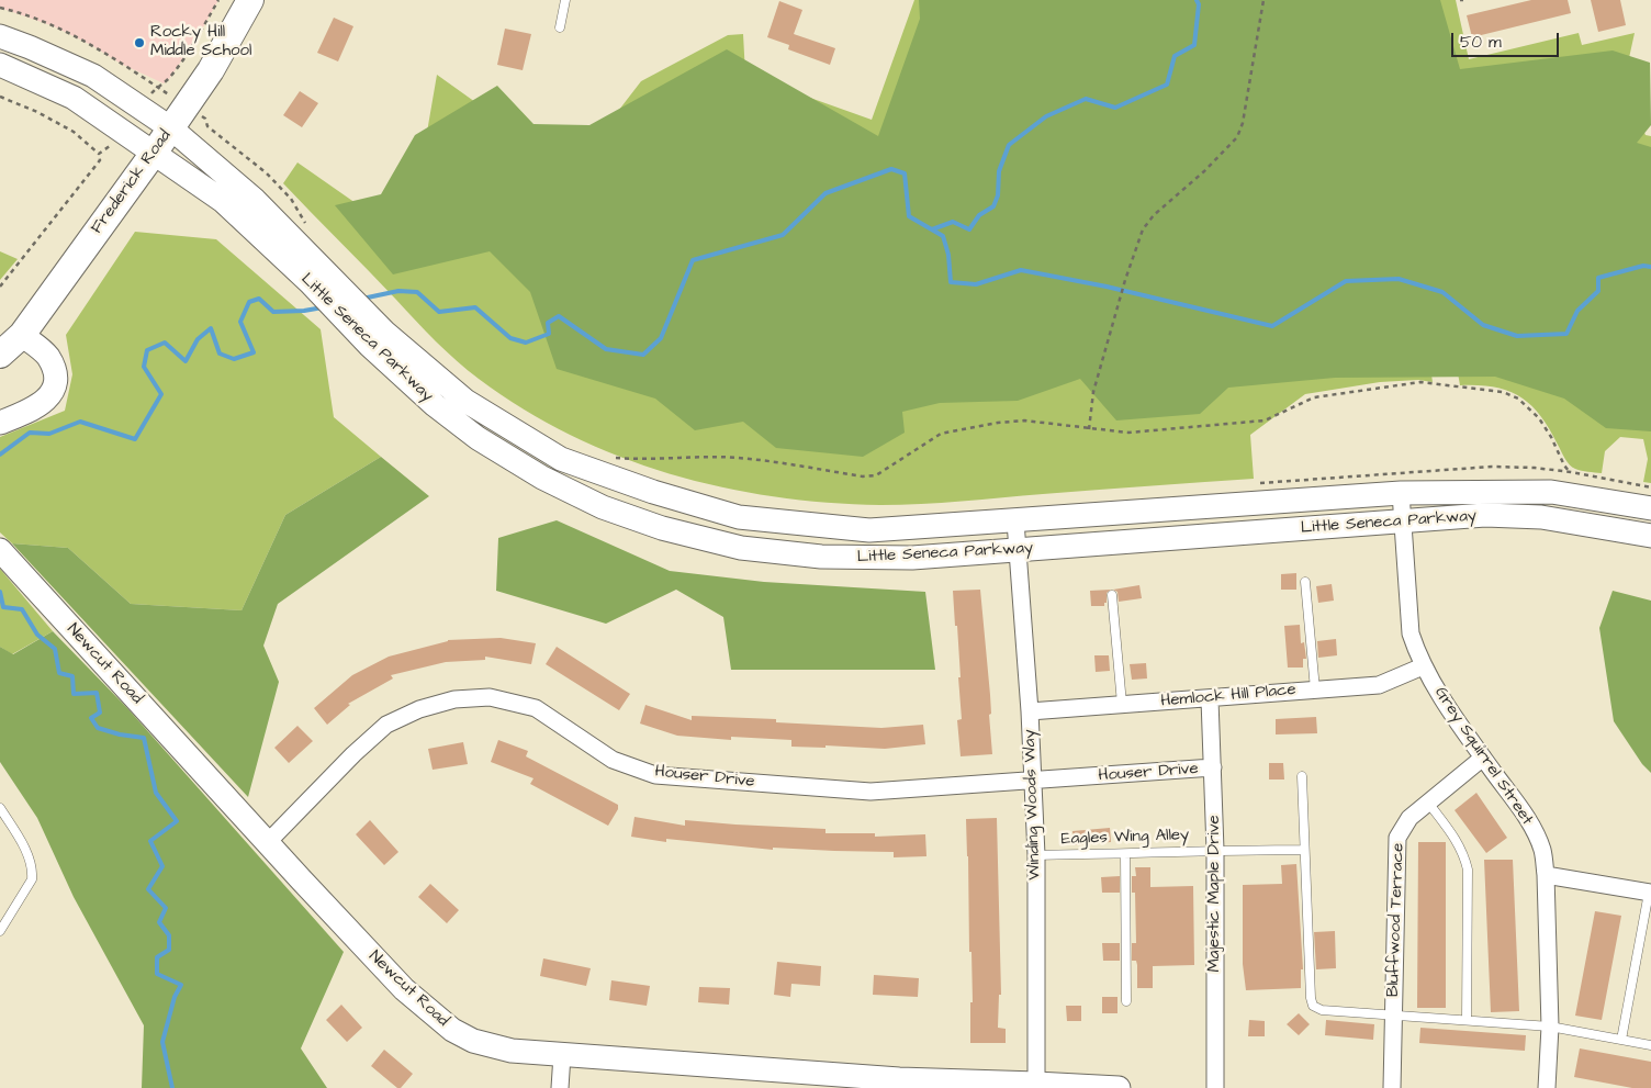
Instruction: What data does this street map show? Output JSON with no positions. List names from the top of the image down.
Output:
{
  "streets": {
    "main road": ["Frederick Road", "Little Seneca Parkway", "Newcut Road"],
    "street": [
      "Hemlock Hill Place",
      "Grey Squirrel Street",
      "Houser Drive",
      "Winding Woods Way",
      "Majestic Maple Drive",
      "Bluffwood Terrace"
    ],
    "lane": ["Eagles Wing Alley"]
  },
  "crossings": [
    ["Frederick Road", "Little Seneca Parkway"],
    ["Little Seneca Parkway", "Grey Squirrel Street"],
    ["Little Seneca Parkway", "Winding Woods Way"],
    ["Newcut Road", "Houser Drive"],
    ["Newcut Road", "Winding Woods Way"],
    ["Hemlock Hill Place", "Grey Squirrel Street"],
    ["Hemlock Hill Place", "Winding Woods Way"],
    ["Hemlock Hill Place", "Majestic Maple Drive"],
    ["Grey Squirrel Street", "Bluffwood Terrace"],
    ["Houser Drive", "Winding Woods Way"],
    ["Houser Drive", "Majestic Maple Drive"],
    ["Winding Woods Way", "Eagles Wing Alley"],
    ["Eagles Wing Alley", "Majestic Maple Drive"]
  ],
  "places": ["Rocky Hill Middle School"],
  "scale_bar": "50 m"
}
